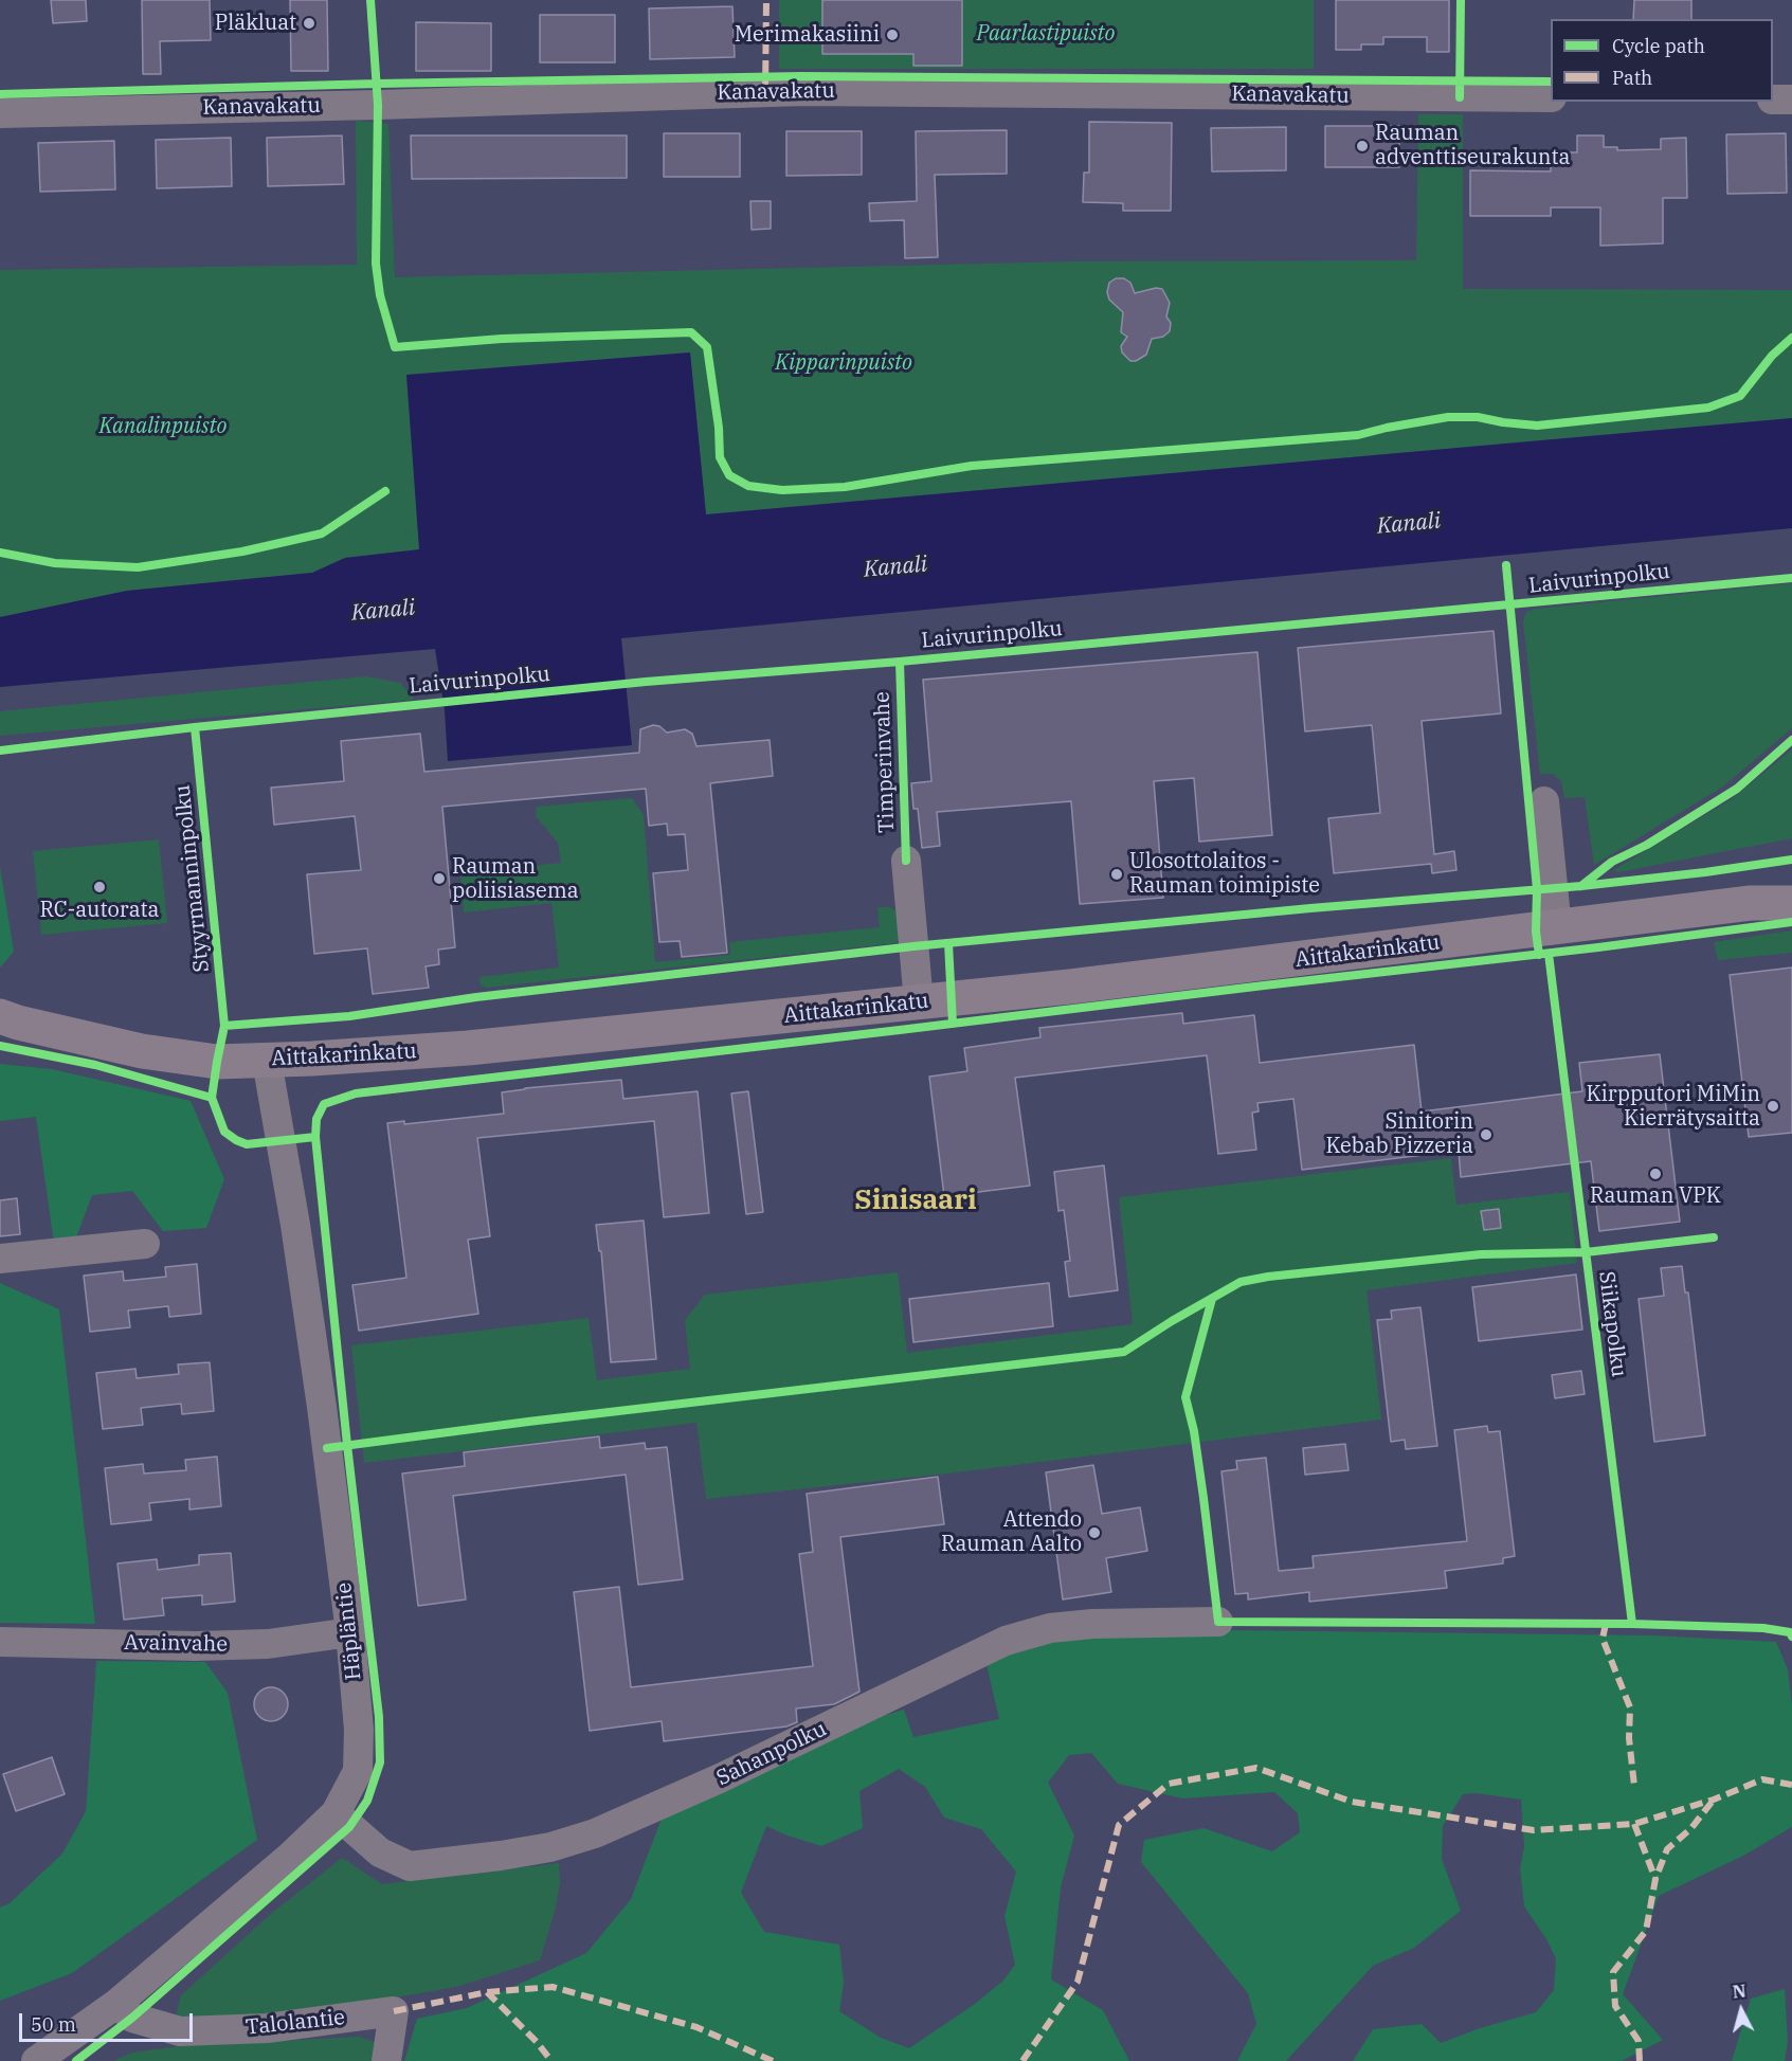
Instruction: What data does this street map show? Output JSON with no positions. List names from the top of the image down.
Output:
{
  "streets": {
    "main road": ["Aittakarinkatu"],
    "street": [
      "Kanavakatu",
      "Timperinvahe",
      "Häpläntie",
      "Avainvahe",
      "Sahanpolku",
      "Talolantie"
    ],
    "cycle path": ["Laivurinpolku", "Styyrmanninpolku", "Siikapolku"]
  },
  "crossings": [
    ["Timperinvahe", "Aittakarinkatu"],
    ["Aittakarinkatu", "Häpläntie"],
    ["Häpläntie", "Avainvahe"],
    ["Häpläntie", "Sahanpolku"],
    ["Häpläntie", "Talolantie"]
  ],
  "districts": ["Sinisaari"],
  "water": ["Kanali"],
  "parks": ["Paarlastipuisto", "Kipparinpuisto", "Kanalinpuisto"],
  "places": [
    "Pläkluat",
    "Merimakasiini",
    "Rauman adventtiseurakunta",
    "Ulosottolaitos - Rauman toimipiste",
    "Rauman poliisiasema",
    "RC-autorata",
    "Kirpputori MiMin Kierrätysaitta",
    "Sinitorin Kebab Pizzeria",
    "Rauman VPK",
    "Attendo Rauman Aalto"
  ],
  "legend": ["Cycle path", "Path"],
  "scale_bar": "50 m",
  "north": "top"
}
